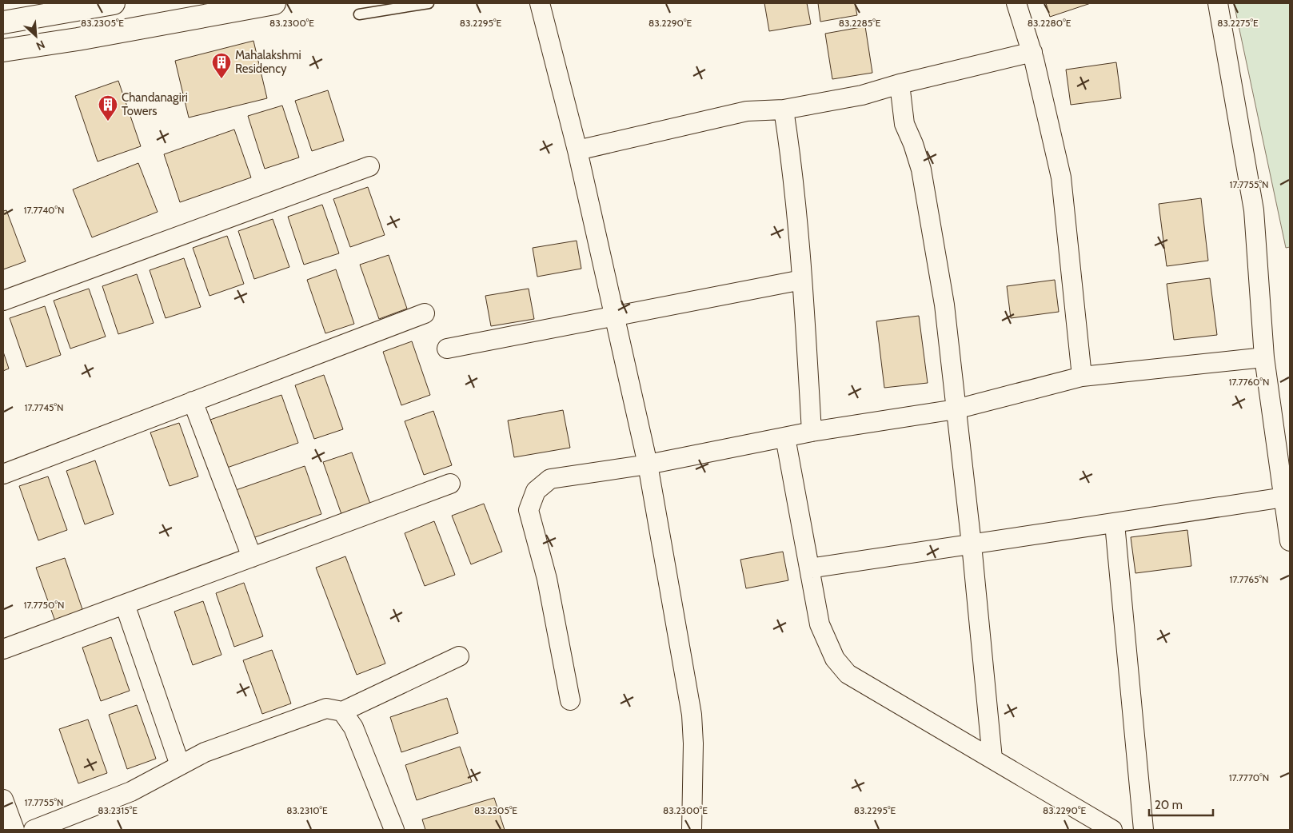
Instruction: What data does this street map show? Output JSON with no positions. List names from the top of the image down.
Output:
{
  "places": {
    "building": ["Mahalakshmi Residency", "Chandanagiri Towers"]
  },
  "scale_bar": "20 m",
  "north": "bottom right",
  "coordinates": [
    "83.2275°E",
    "83.2305°E",
    "83.2300°E",
    "83.2295°E",
    "83.2290°E",
    "83.2285°E",
    "83.2280°E",
    "17.7755°N",
    "17.7740°N",
    "17.7760°N",
    "17.7745°N",
    "17.7765°N",
    "17.7750°N",
    "17.7770°N",
    "83.2315°E",
    "83.2310°E"
  ]
}
